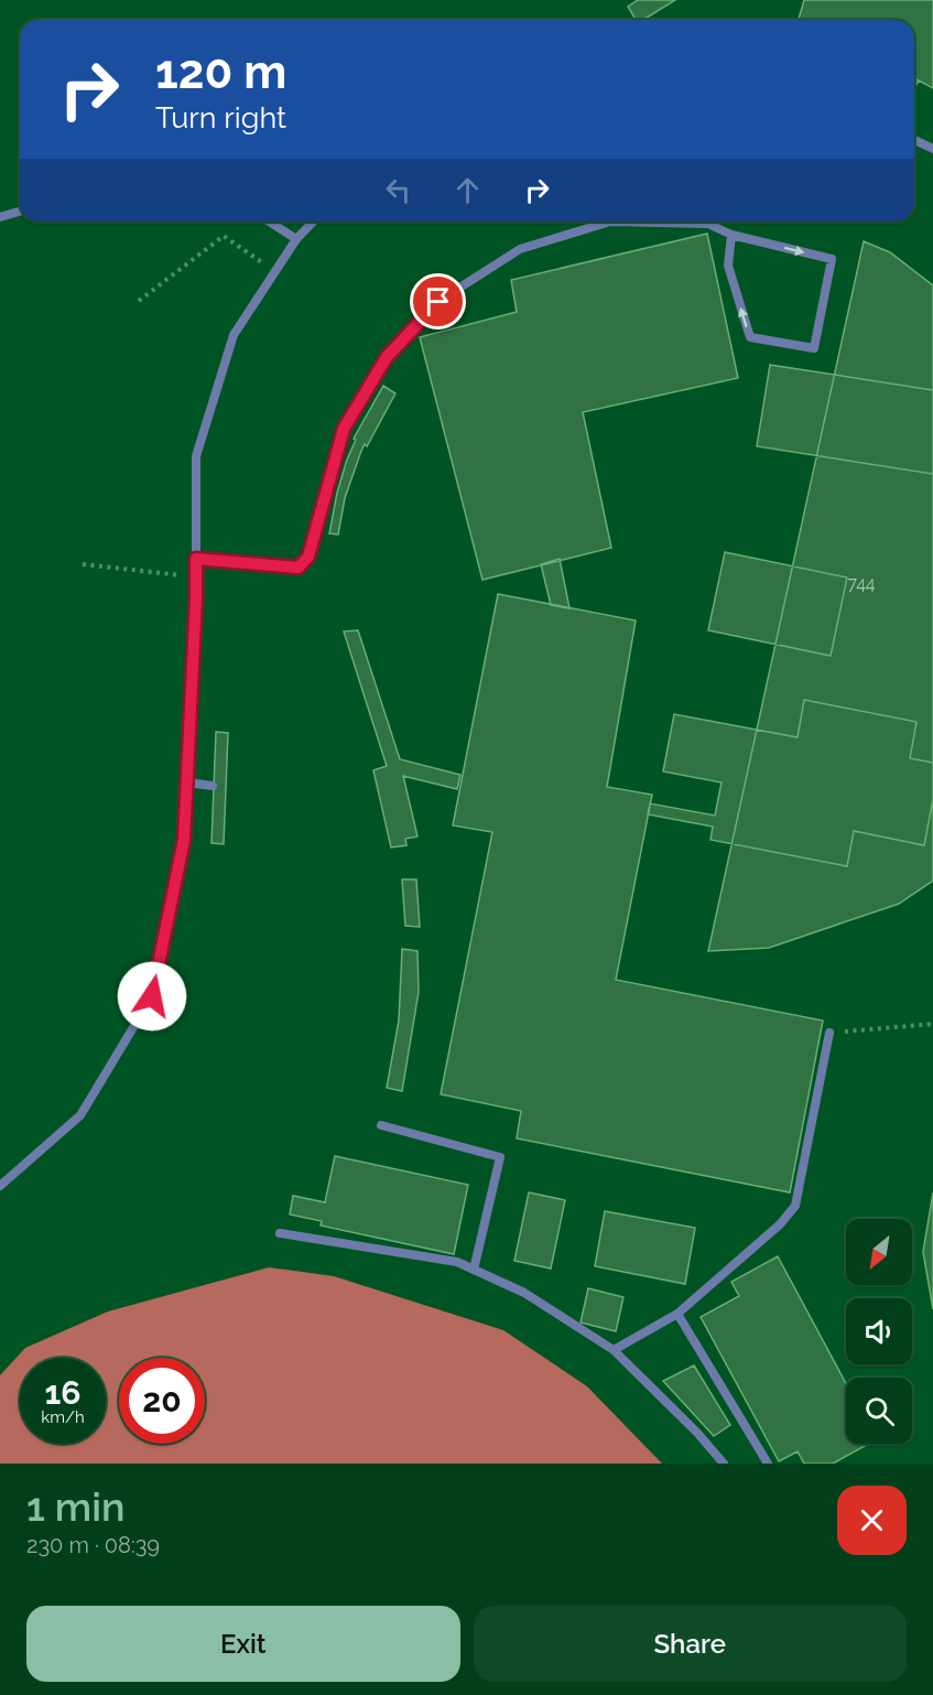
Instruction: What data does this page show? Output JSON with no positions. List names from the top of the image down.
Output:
{
  "house_numbers": ["744"],
  "north": "bottom left",
  "page": {
    "turn": ["120 m", "Turn right"],
    "speed": "16 km/h",
    "limit": "20",
    "heading": ["1 min", "230 m · 08:39"],
    "buttons": ["Exit", "Share"]
  }
}
